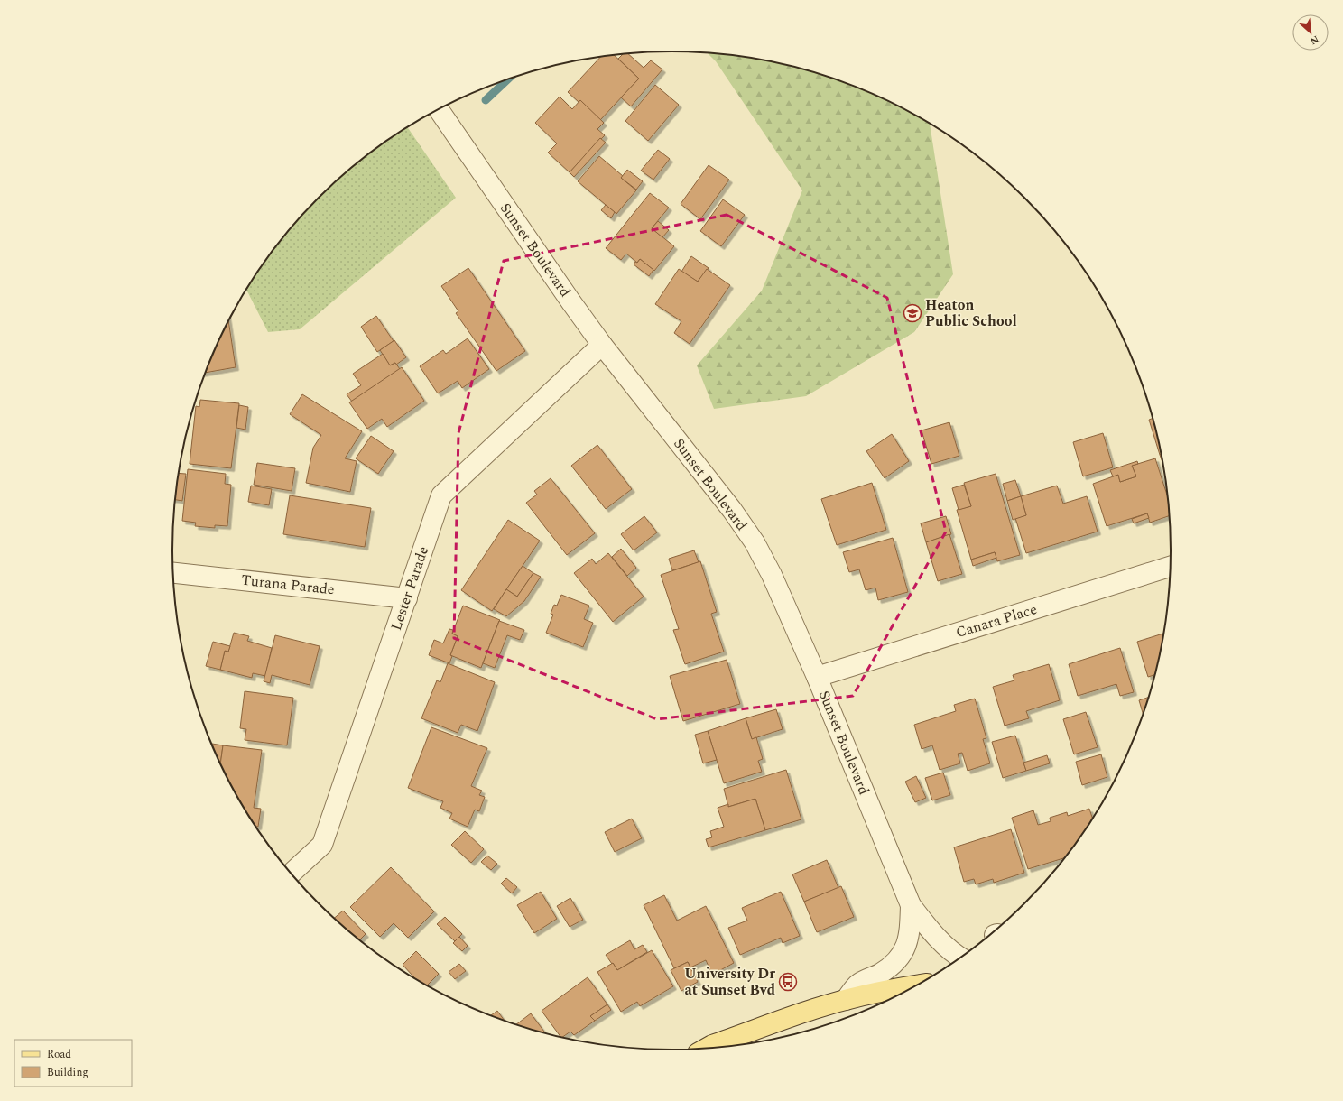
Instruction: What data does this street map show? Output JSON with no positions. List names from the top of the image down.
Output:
{
  "streets": {
    "street": [
      "Sunset Boulevard",
      "Turana Parade",
      "Lester Parade",
      "Canara Place"
    ]
  },
  "crossings": [
    ["Sunset Boulevard", "Lester Parade"],
    ["Sunset Boulevard", "Canara Place"],
    ["Turana Parade", "Lester Parade"]
  ],
  "places": {
    "school or university": ["Heaton Public School"],
    "bus stop": ["University Dr at Sunset Bvd"]
  },
  "legend": ["Road", "Building"],
  "north": "bottom right"
}
